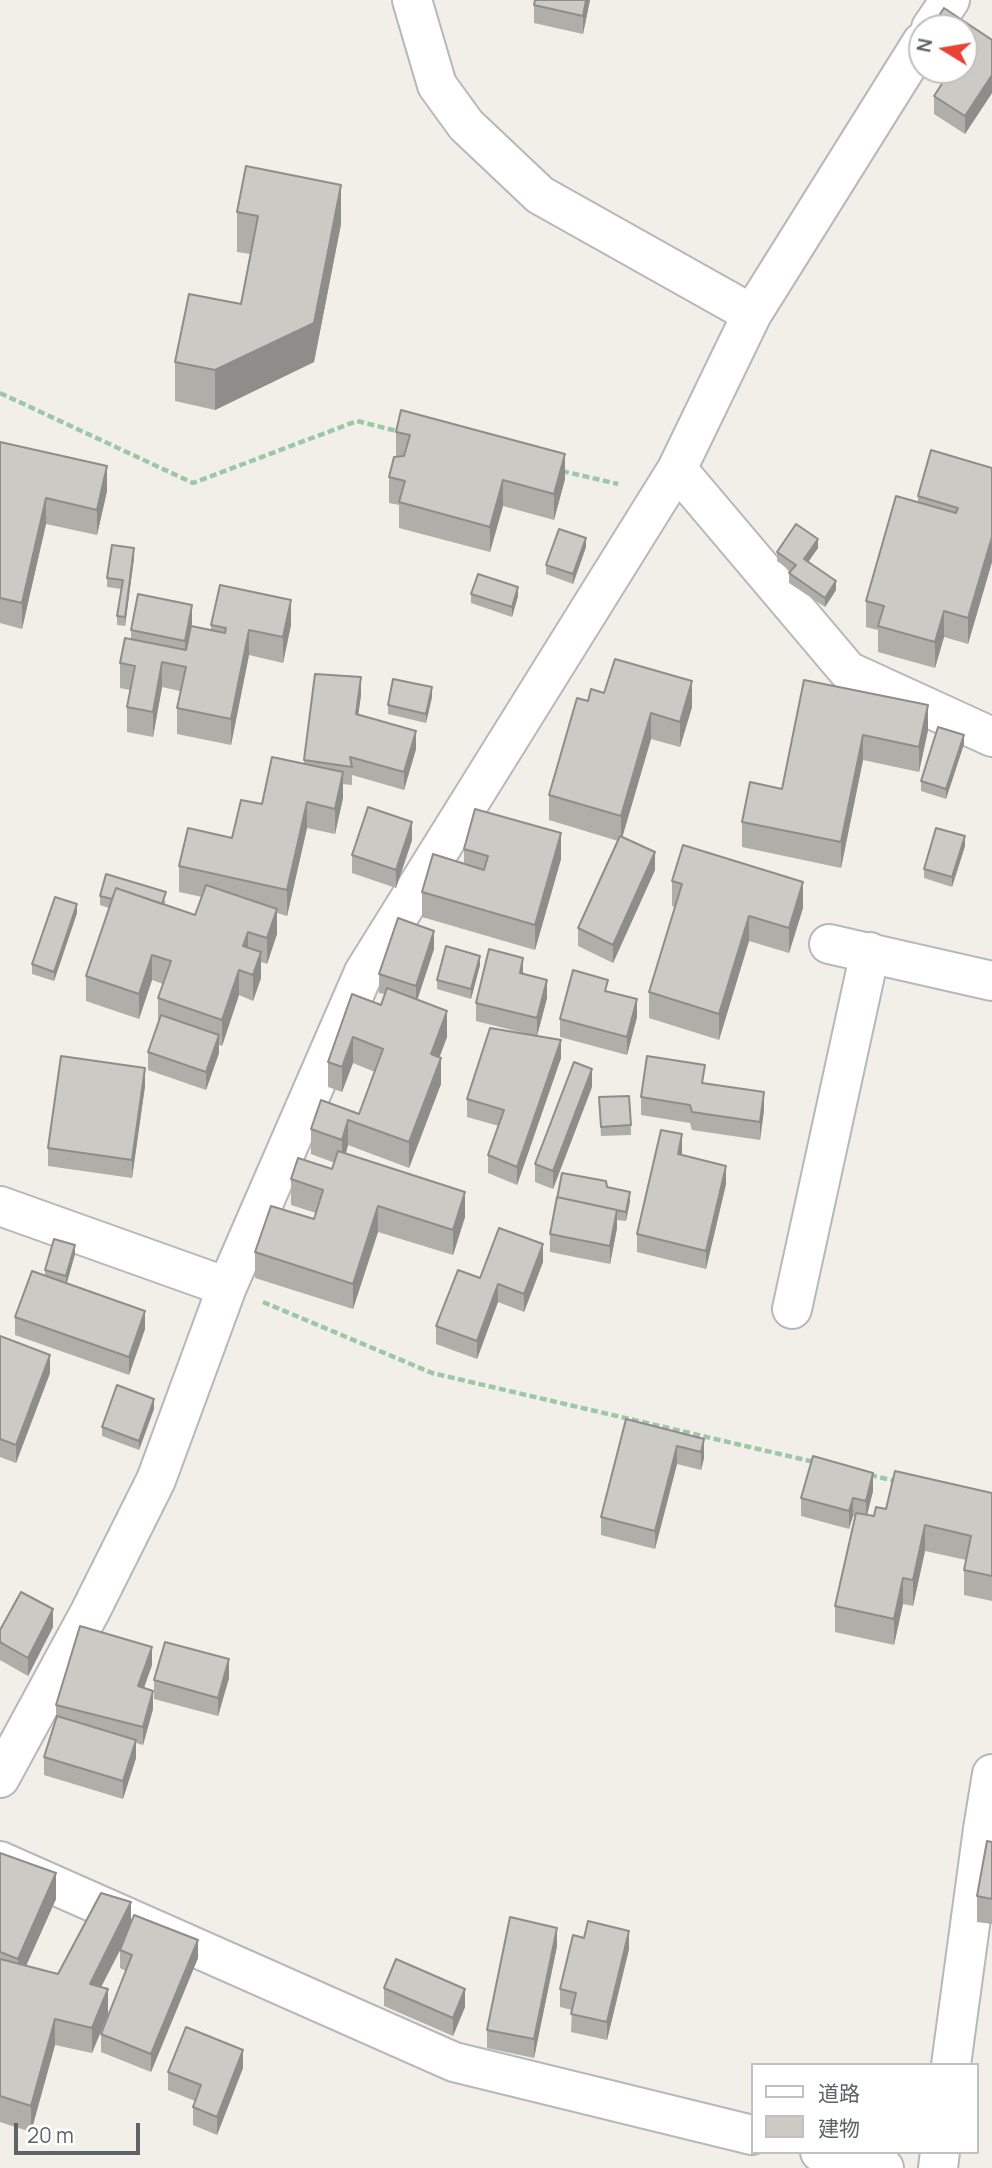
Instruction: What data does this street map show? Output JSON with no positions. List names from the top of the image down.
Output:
{
  "legend": ["道路", "建物"],
  "scale_bar": "20 m",
  "north": "left"
}
